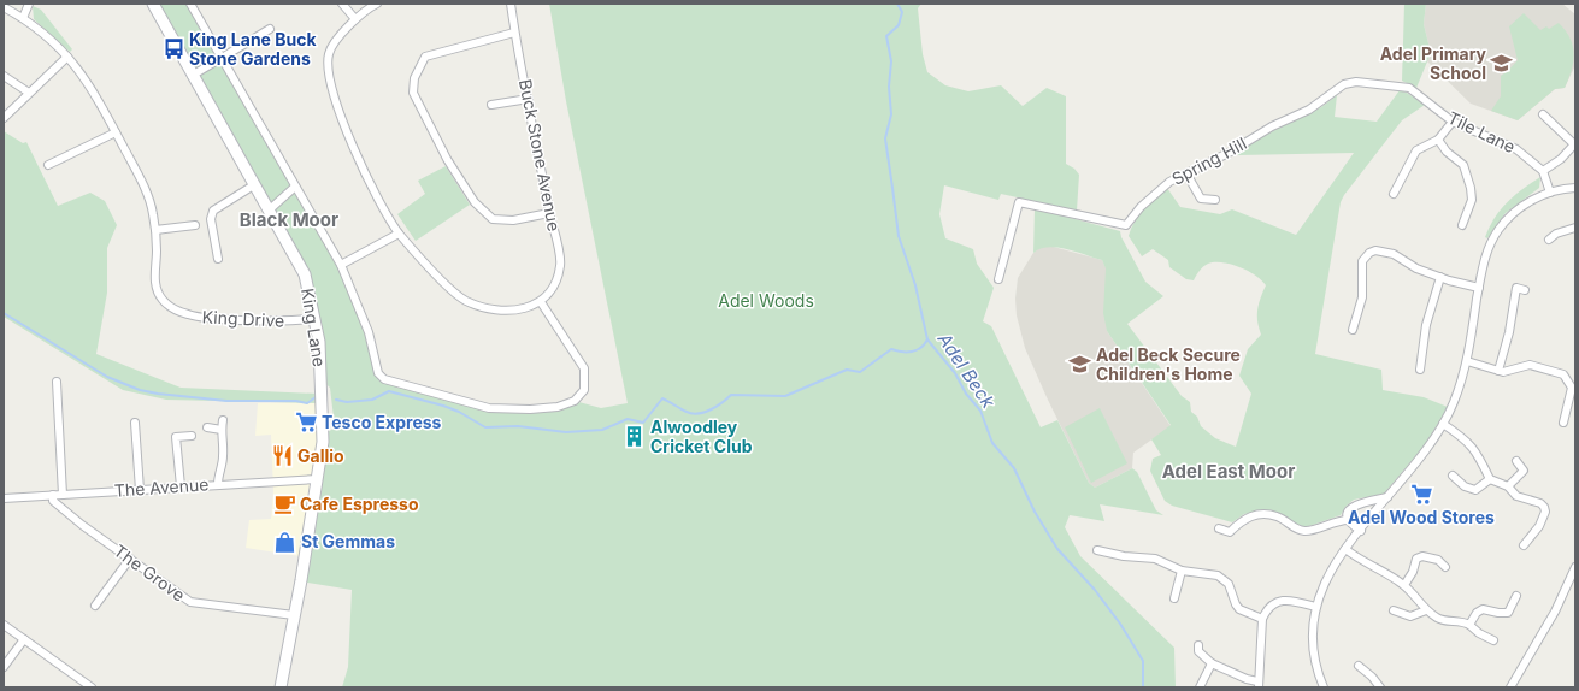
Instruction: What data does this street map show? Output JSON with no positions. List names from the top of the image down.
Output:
{
  "streets": {
    "street": [
      "Tile Lane",
      "Buck Stone Avenue",
      "Spring Hill",
      "King Drive",
      "King Lane",
      "The Avenue",
      "The Grove"
    ]
  },
  "crossings": [
    ["Tile Lane", "Spring Hill"],
    ["King Drive", "King Lane"],
    ["King Lane", "The Avenue"],
    ["King Lane", "The Grove"],
    ["The Avenue", "The Grove"]
  ],
  "districts": ["Black Moor", "Adel East Moor"],
  "water": ["Adel Beck"],
  "parks": ["Adel Woods"],
  "places": {
    "bus stop": ["King Lane Buck Stone Gardens"],
    "school or university": ["Adel Primary School", "Adel Beck Secure Children's Home"],
    "supermarket": ["Tesco Express", "Adel Wood Stores"],
    "building": ["Alwoodley Cricket Club"],
    "restaurant": ["Gallio"],
    "cafe": ["Cafe Espresso"],
    "shop": ["St Gemmas"]
  }
}
